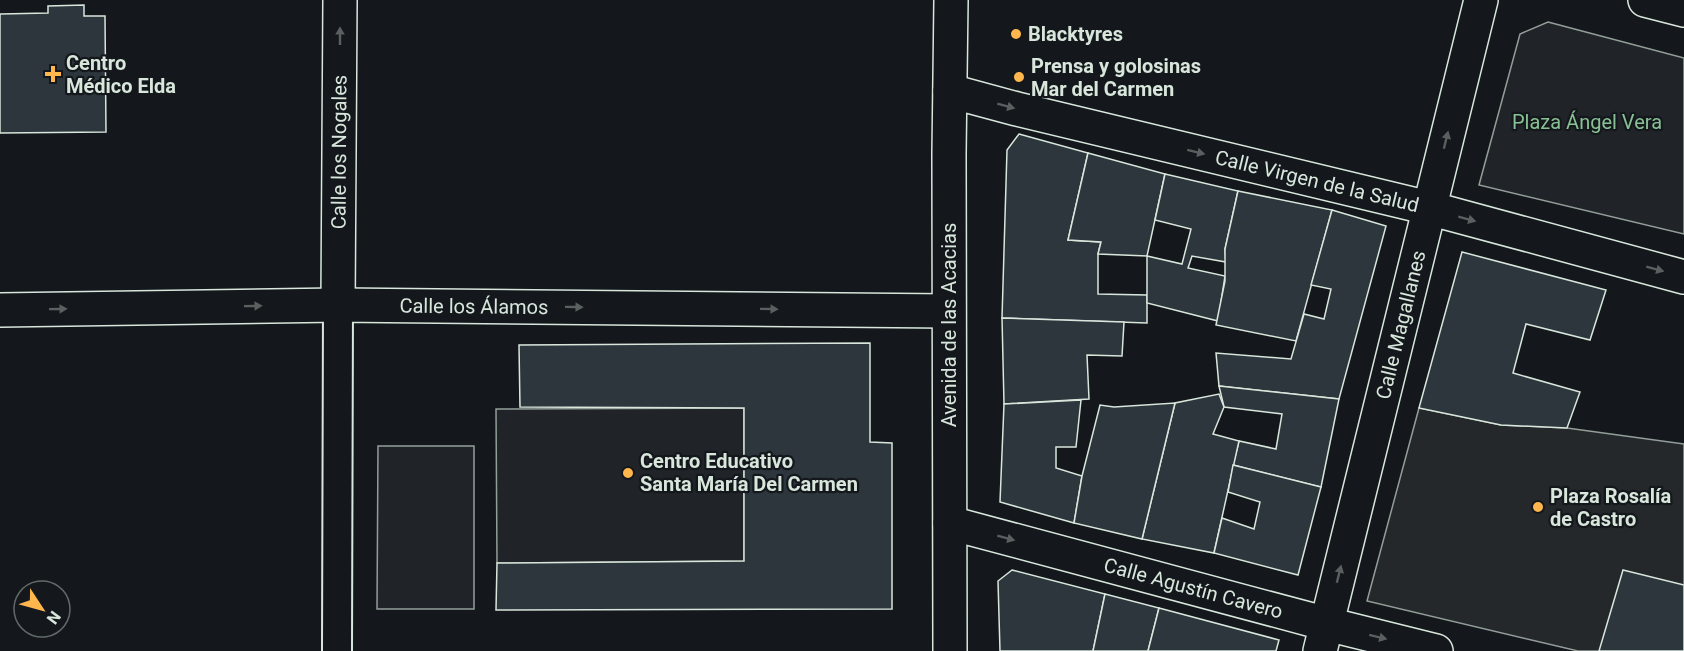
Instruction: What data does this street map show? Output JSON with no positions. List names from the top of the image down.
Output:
{
  "streets": {
    "street": [
      "Calle los Nogales",
      "Calle Virgen de la Salud",
      "Calle los Álamos",
      "Avenida de las Acacias",
      "Calle Magallanes",
      "Calle Agustín Cavero"
    ]
  },
  "crossings": [
    ["Calle los Nogales", "Calle los Álamos"],
    ["Calle Virgen de la Salud", "Avenida de las Acacias"],
    ["Calle Virgen de la Salud", "Calle Magallanes"],
    ["Calle los Álamos", "Avenida de las Acacias"],
    ["Avenida de las Acacias", "Calle Agustín Cavero"],
    ["Calle Magallanes", "Calle Agustín Cavero"]
  ],
  "one_way": [
    "Calle los Nogales",
    "Calle Virgen de la Salud",
    "Calle los Álamos",
    "Calle Magallanes",
    "Calle Agustín Cavero"
  ],
  "parks": ["Plaza Ángel Vera"],
  "places": {
    "other": [
      "Blacktyres",
      "Prensa y golosinas Mar del Carmen",
      "Centro Educativo Santa María Del Carmen",
      "Plaza Rosalía de Castro"
    ],
    "health": ["Centro Médico Elda"]
  },
  "north": "bottom right"
}
